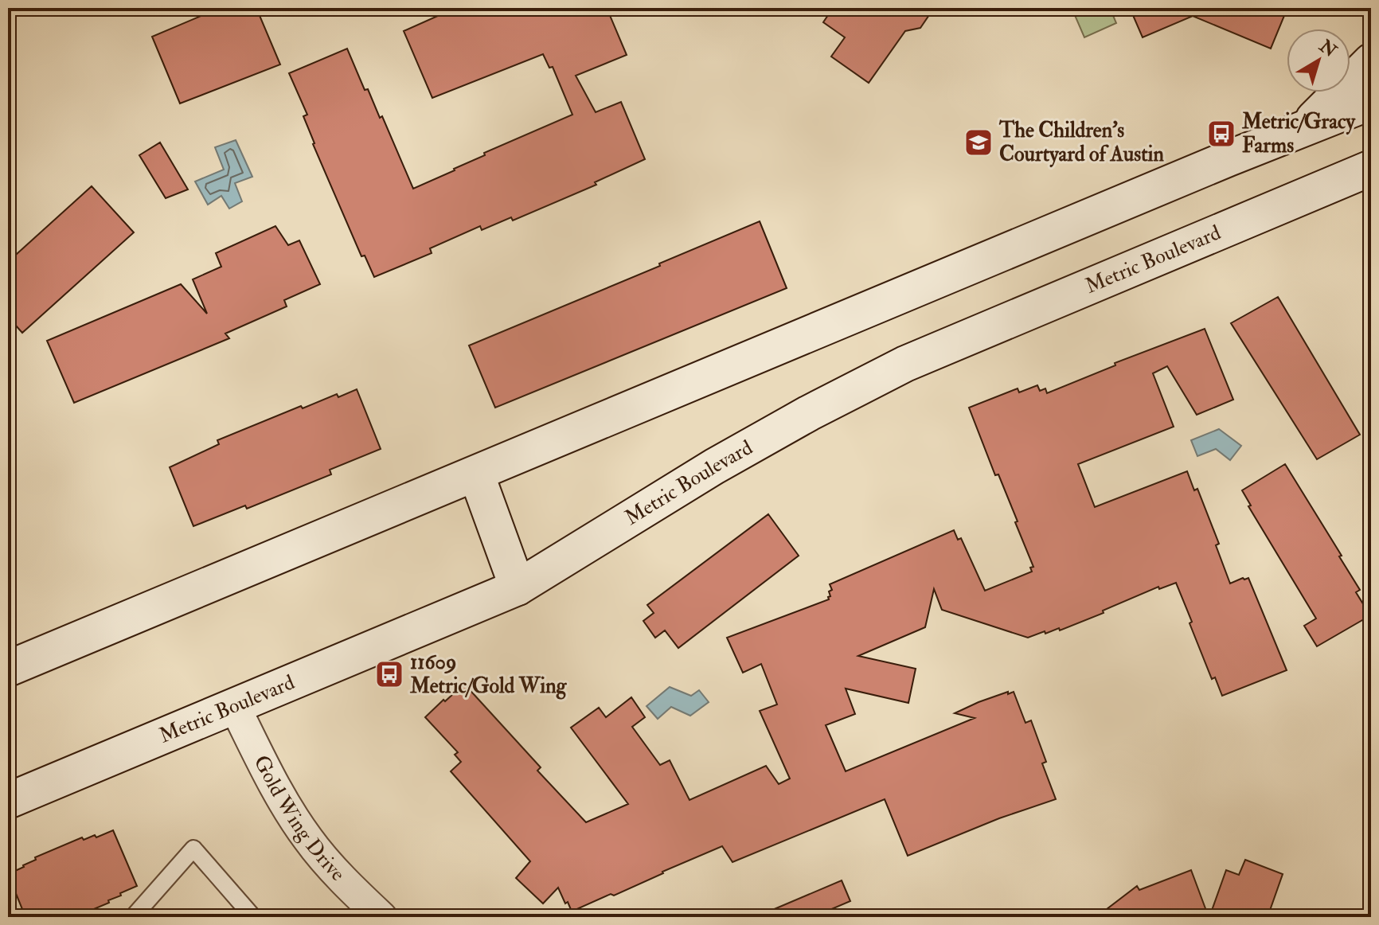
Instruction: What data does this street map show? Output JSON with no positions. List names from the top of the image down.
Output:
{
  "streets": {
    "main road": ["Metric Boulevard"],
    "street": ["Gold Wing Drive"]
  },
  "crossings": [
    ["Metric Boulevard", "Gold Wing Drive"]
  ],
  "places": {
    "bus stop": ["Metric/Gracy Farms", "11609 Metric/Gold Wing"],
    "school or university": ["The Children's Courtyard of Austin"]
  },
  "north": "top right"
}
